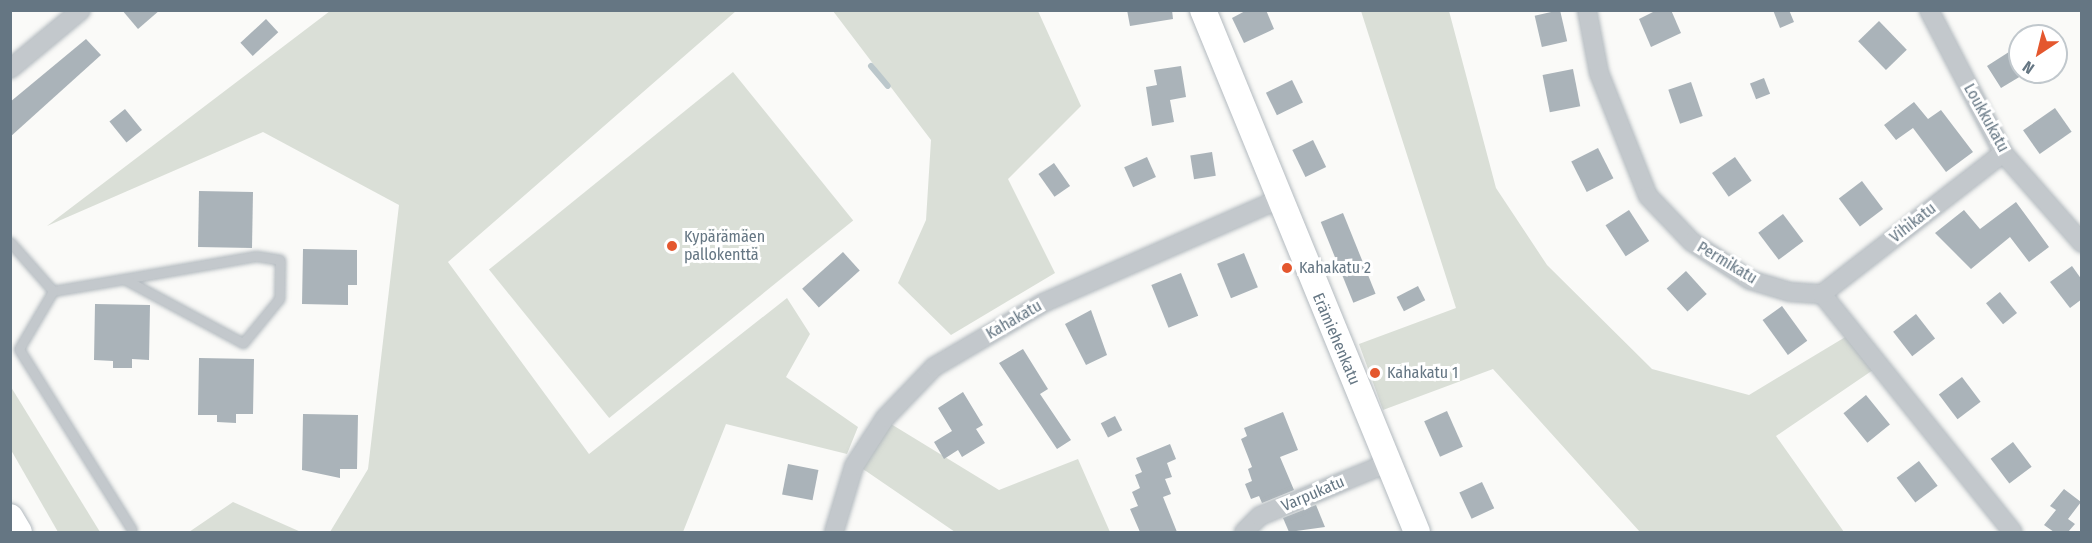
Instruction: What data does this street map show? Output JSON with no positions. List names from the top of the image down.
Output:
{
  "streets": {
    "street": [
      "Loukkukatu",
      "Vihikatu",
      "Permikatu",
      "Kahakatu",
      "Erämiehenkatu",
      "Varpukatu"
    ]
  },
  "crossings": [
    ["Loukkukatu", "Vihikatu"],
    ["Vihikatu", "Permikatu"],
    ["Kahakatu", "Erämiehenkatu"],
    ["Erämiehenkatu", "Varpukatu"]
  ],
  "places": ["Kypärämäen pallokenttä", "Kahakatu 2", "Kahakatu 1"],
  "north": "bottom left"
}
